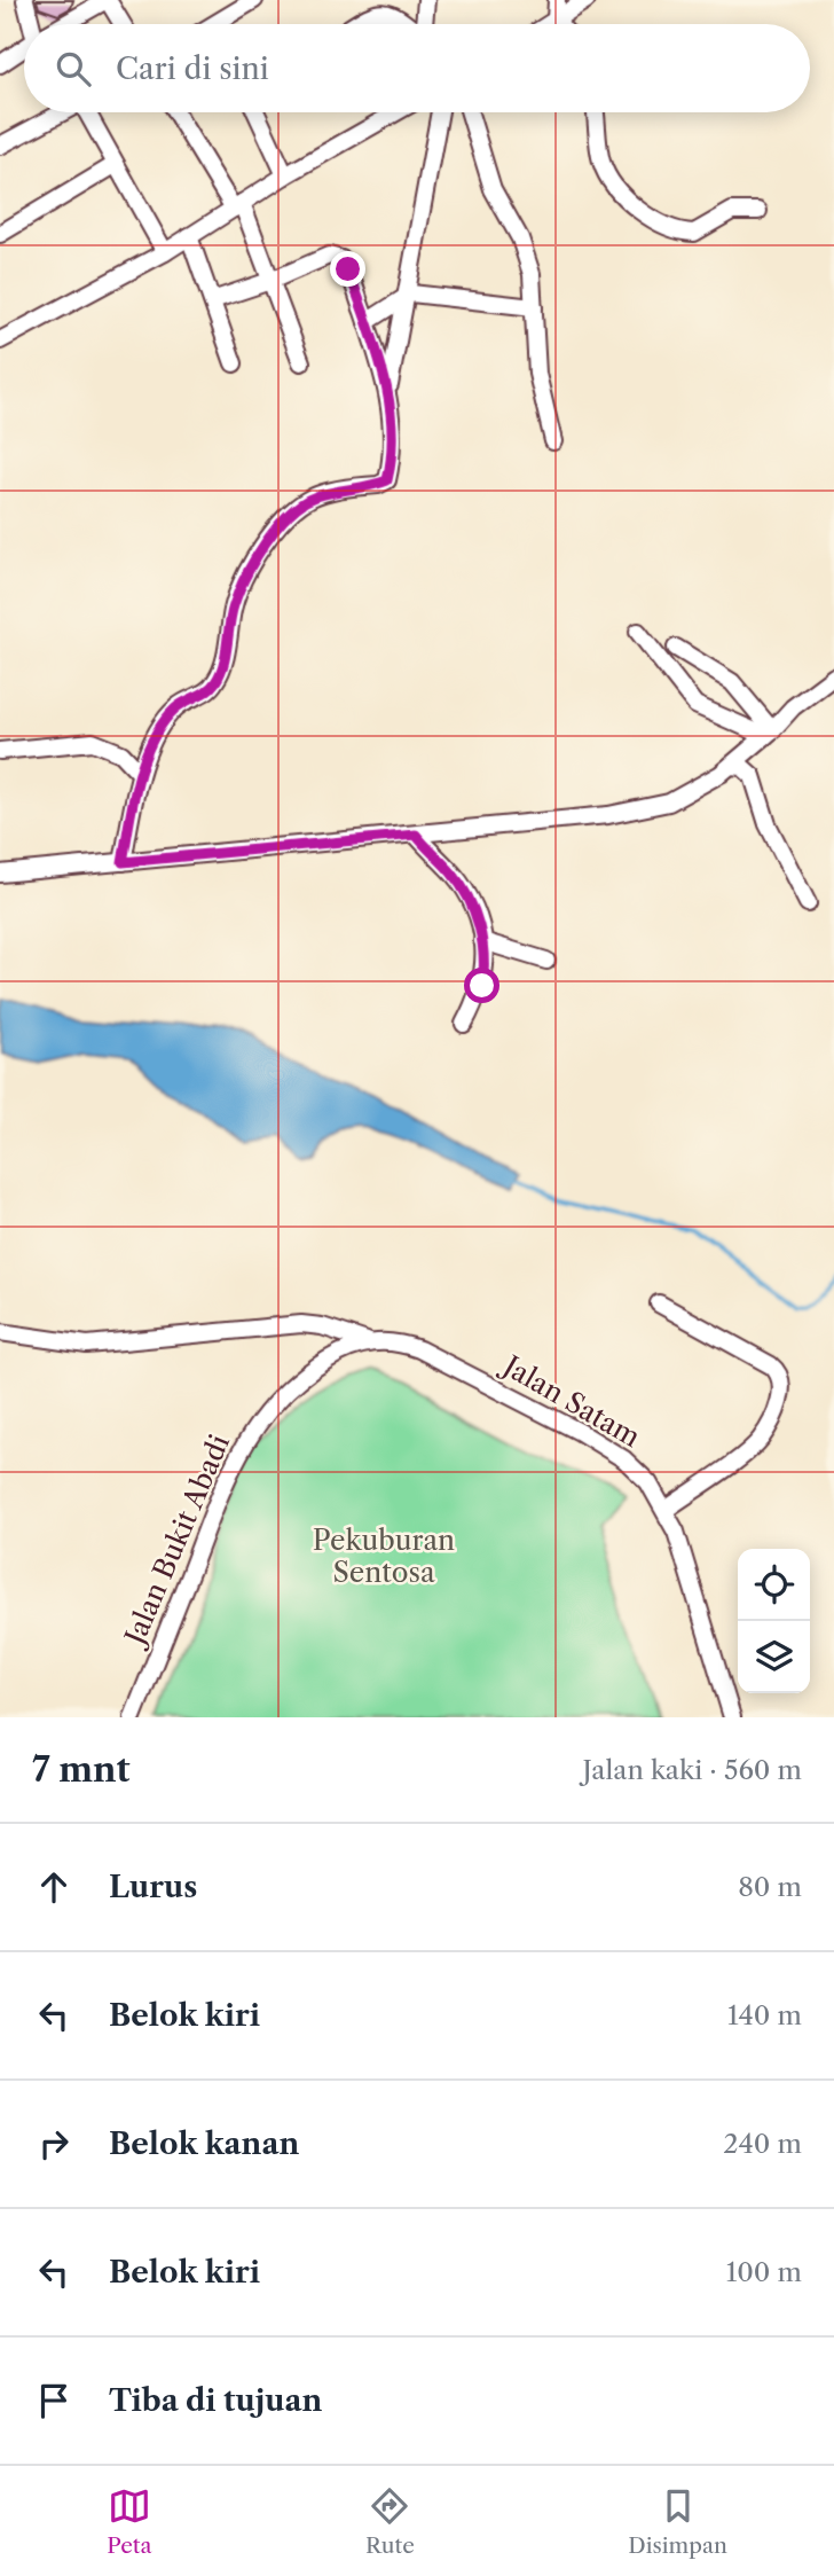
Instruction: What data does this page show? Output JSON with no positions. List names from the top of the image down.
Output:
{
  "streets": {
    "street": ["Jalan Satam", "Jalan Bukit Abadi"]
  },
  "crossings": [
    ["Jalan Satam", "Jalan Bukit Abadi"]
  ],
  "parks": ["Pekuburan Sentosa"],
  "page": {
    "search": "Cari di sini",
    "heading": ["7 mnt", "Jalan kaki · 560 m"],
    "list": [
      ["Lurus", "80 m"],
      ["Belok kiri", "140 m"],
      ["Belok kanan", "240 m"],
      ["Belok kiri", "100 m"],
      "Tiba di tujuan"
    ],
    "nav": ["Peta", "Rute", "Disimpan"]
  }
}
